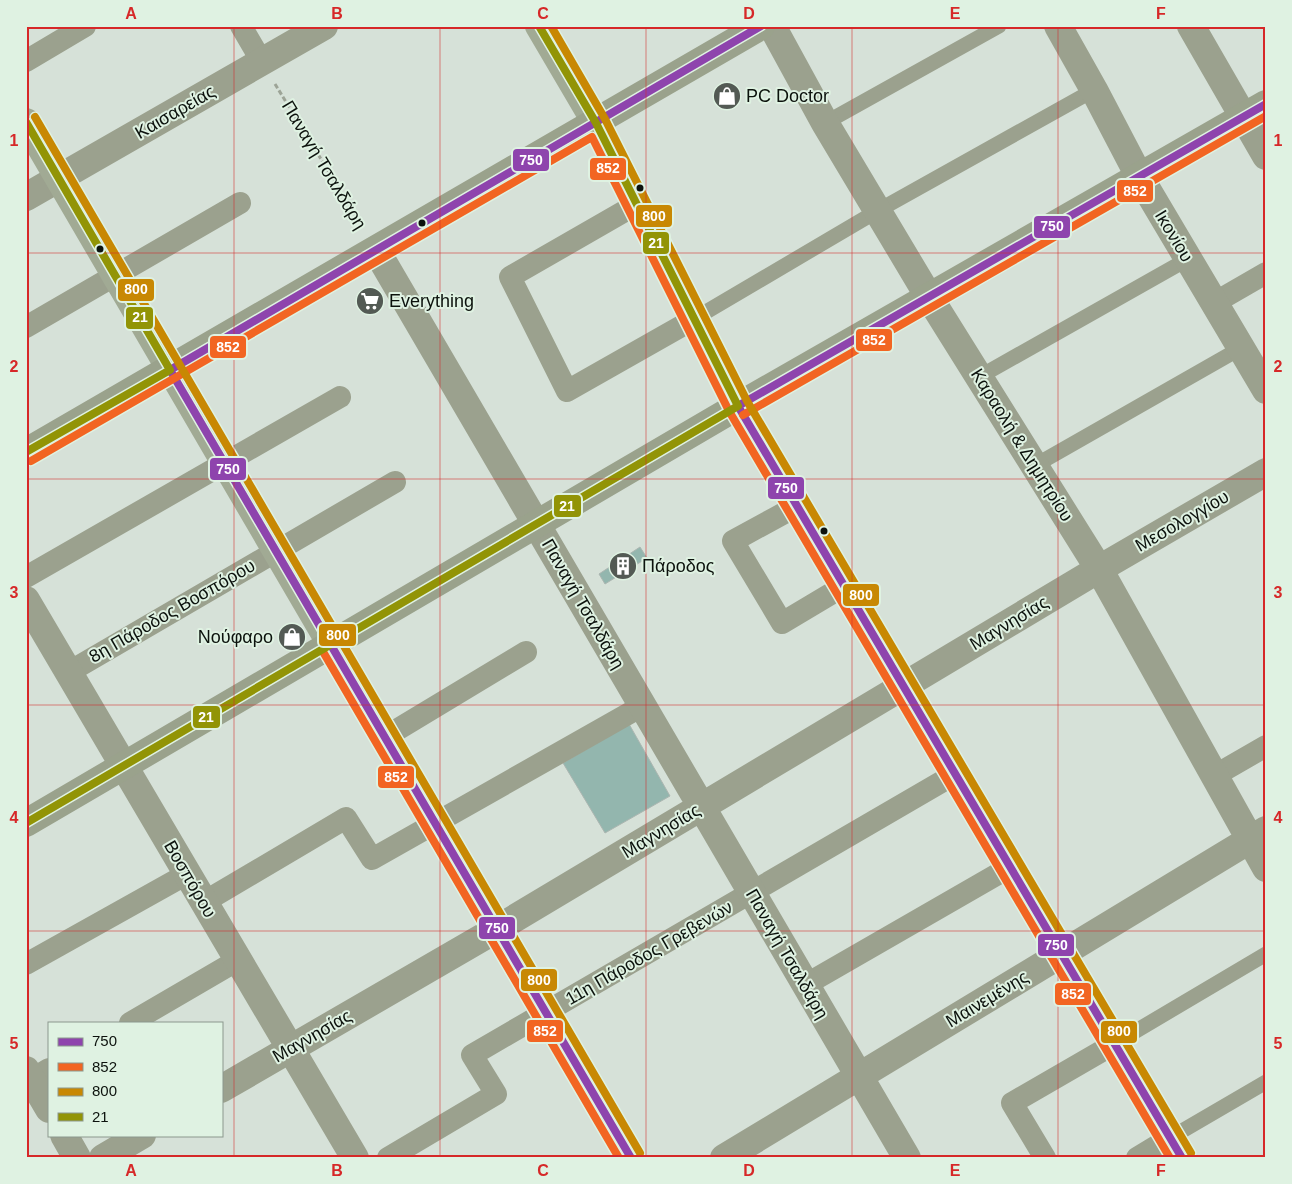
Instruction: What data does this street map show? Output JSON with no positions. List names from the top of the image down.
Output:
{
  "streets": {
    "street": [
      "Καισαρείας",
      "Παναγή Τσαλδάρη",
      "Ικονίου",
      "Καραολή & Δημητρίου",
      "Μεσολογγίου",
      "8η Πάροδος Βοσπόρου",
      "Μαγνησίας",
      "Βοσπόρου",
      "11η Πάροδος Γρεβενών",
      "Μαινεμένης"
    ]
  },
  "crossings": [
    ["Καισαρείας", "Παναγή Τσαλδάρη"],
    ["Παναγή Τσαλδάρη", "Μαγνησίας"],
    ["Παναγή Τσαλδάρη", "11η Πάροδος Γρεβενών"],
    ["Παναγή Τσαλδάρη", "Μαινεμένης"],
    ["Καραολή & Δημητρίου", "Μεσολογγίου"],
    ["Καραολή & Δημητρίου", "Μαγνησίας"],
    ["Καραολή & Δημητρίου", "Μαινεμένης"],
    ["Μεσολογγίου", "Μαγνησίας"],
    ["8η Πάροδος Βοσπόρου", "Βοσπόρου"],
    ["Μαγνησίας", "Βοσπόρου"]
  ],
  "places": {
    "shop": ["PC Doctor", "Νούφαρο"],
    "supermarket": ["Everything"],
    "building": ["Πάροδος"]
  },
  "lines": [
    "transit line 750",
    "transit line 800",
    "transit line 21",
    "transit line 852"
  ],
  "legend": [
    "750",
    "852",
    "800",
    "21"
  ],
  "grid": {
    "columns": [
      "A",
      "B",
      "C",
      "D",
      "E",
      "F"
    ],
    "rows": [
      "1",
      "2",
      "3",
      "4",
      "5"
    ]
  }
}
